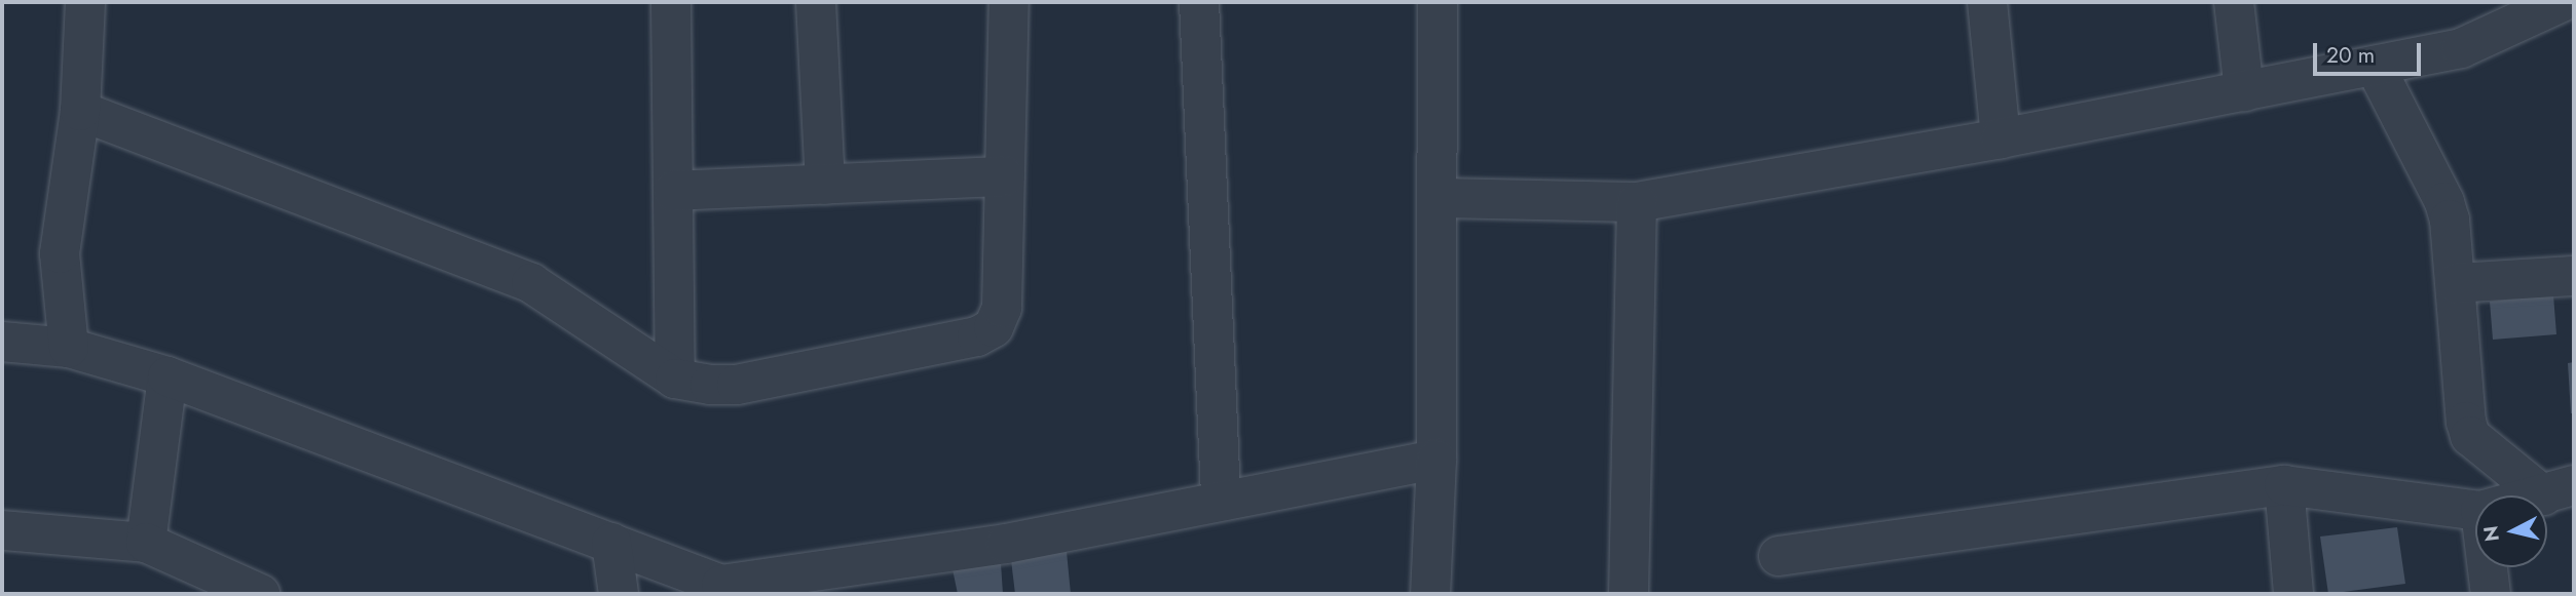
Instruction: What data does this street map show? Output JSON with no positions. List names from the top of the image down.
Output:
{
  "scale_bar": "20 m",
  "north": "left"
}
